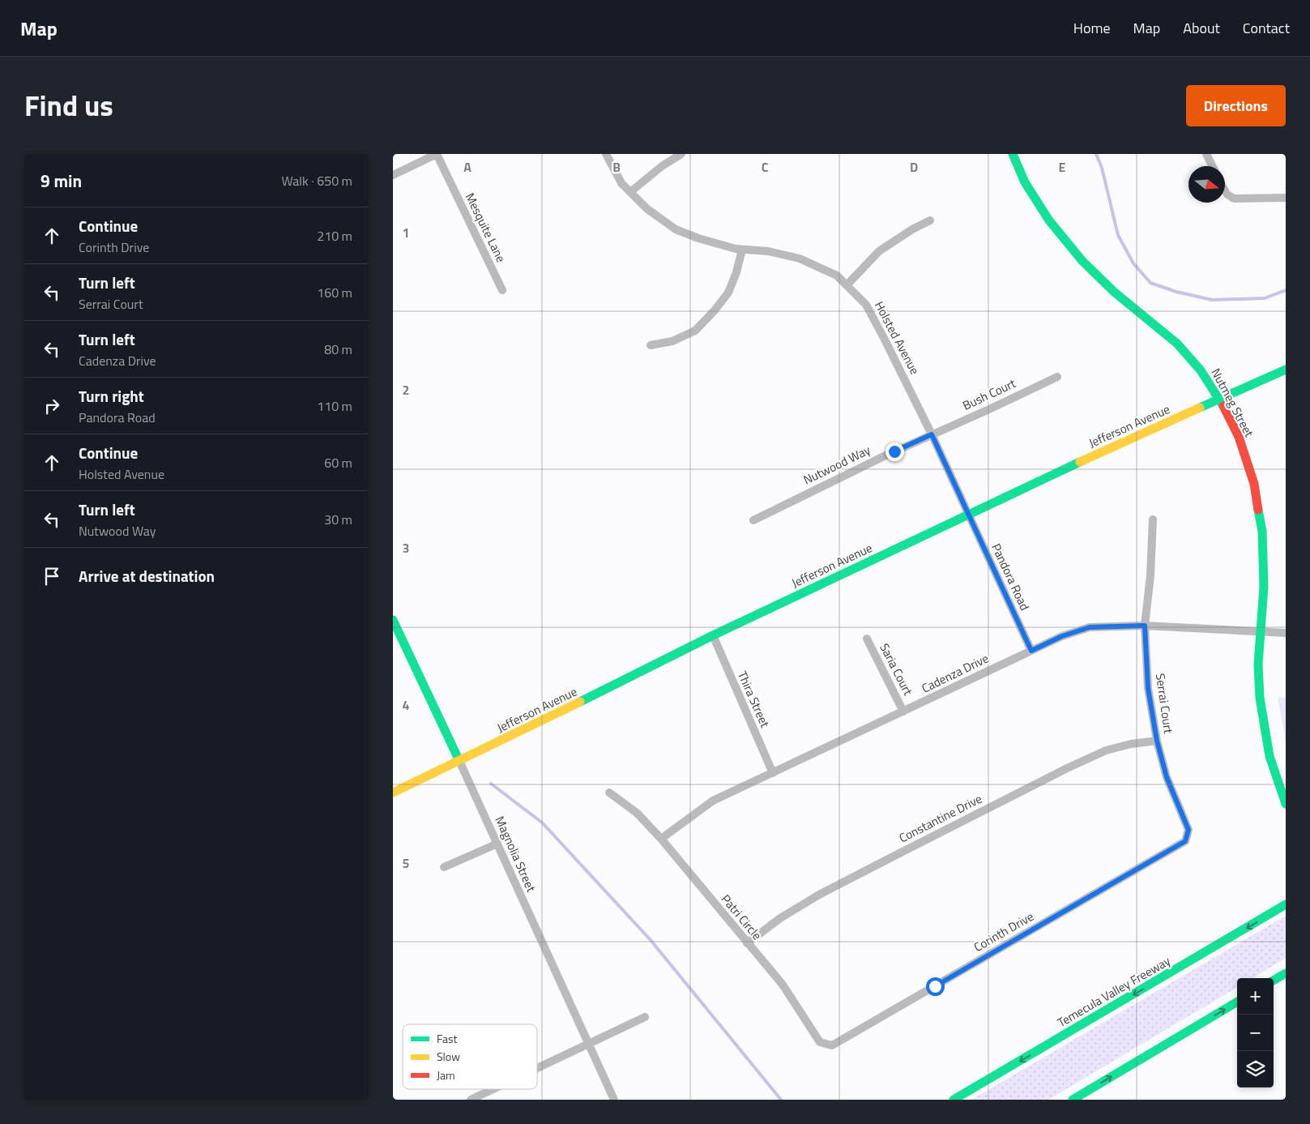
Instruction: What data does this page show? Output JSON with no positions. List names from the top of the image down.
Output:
{
  "streets": {
    "main road": [
      "Nutmeg Street",
      "Jefferson Avenue",
      "Magnolia Street",
      "Temecula Valley Freeway"
    ],
    "street": [
      "Mesquite Lane",
      "Holsted Avenue",
      "Bush Court",
      "Nutwood Way",
      "Pandora Road",
      "Saria Court",
      "Cadenza Drive",
      "Thira Street",
      "Serrai Court",
      "Constantine Drive",
      "Patri Circle",
      "Corinth Drive"
    ]
  },
  "crossings": [
    ["Holsted Avenue", "Bush Court"],
    ["Holsted Avenue", "Jefferson Avenue"],
    ["Holsted Avenue", "Nutwood Way"],
    ["Holsted Avenue", "Pandora Road"],
    ["Bush Court", "Nutwood Way"],
    ["Nutmeg Street", "Jefferson Avenue"],
    ["Nutmeg Street", "Cadenza Drive"],
    ["Jefferson Avenue", "Pandora Road"],
    ["Jefferson Avenue", "Thira Street"],
    ["Jefferson Avenue", "Magnolia Street"],
    ["Pandora Road", "Cadenza Drive"],
    ["Saria Court", "Cadenza Drive"],
    ["Cadenza Drive", "Thira Street"],
    ["Cadenza Drive", "Serrai Court"],
    ["Cadenza Drive", "Patri Circle"],
    ["Serrai Court", "Constantine Drive"],
    ["Serrai Court", "Corinth Drive"],
    ["Constantine Drive", "Patri Circle"],
    ["Patri Circle", "Corinth Drive"]
  ],
  "legend": ["Fast", "Slow", "Jam"],
  "north": "right",
  "page": {
    "header": "Map",
    "nav": [
      "Home",
      "Map",
      "About",
      "Contact"
    ],
    "title": "Find us",
    "buttons": "Directions",
    "heading": ["9 min", "Walk · 650 m"],
    "list": [
      ["Continue", "Corinth Drive", "210 m"],
      ["Turn left", "Serrai Court", "160 m"],
      ["Turn left", "Cadenza Drive", "80 m"],
      ["Turn right", "Pandora Road", "110 m"],
      ["Continue", "Holsted Avenue", "60 m"],
      ["Turn left", "Nutwood Way", "30 m"],
      "Arrive at destination"
    ],
    "map_buttons": ["+", "−"]
  },
  "grid": {
    "columns": [
      "A",
      "B",
      "C",
      "D",
      "E"
    ],
    "rows": [
      "1",
      "2",
      "3",
      "4",
      "5"
    ]
  }
}
